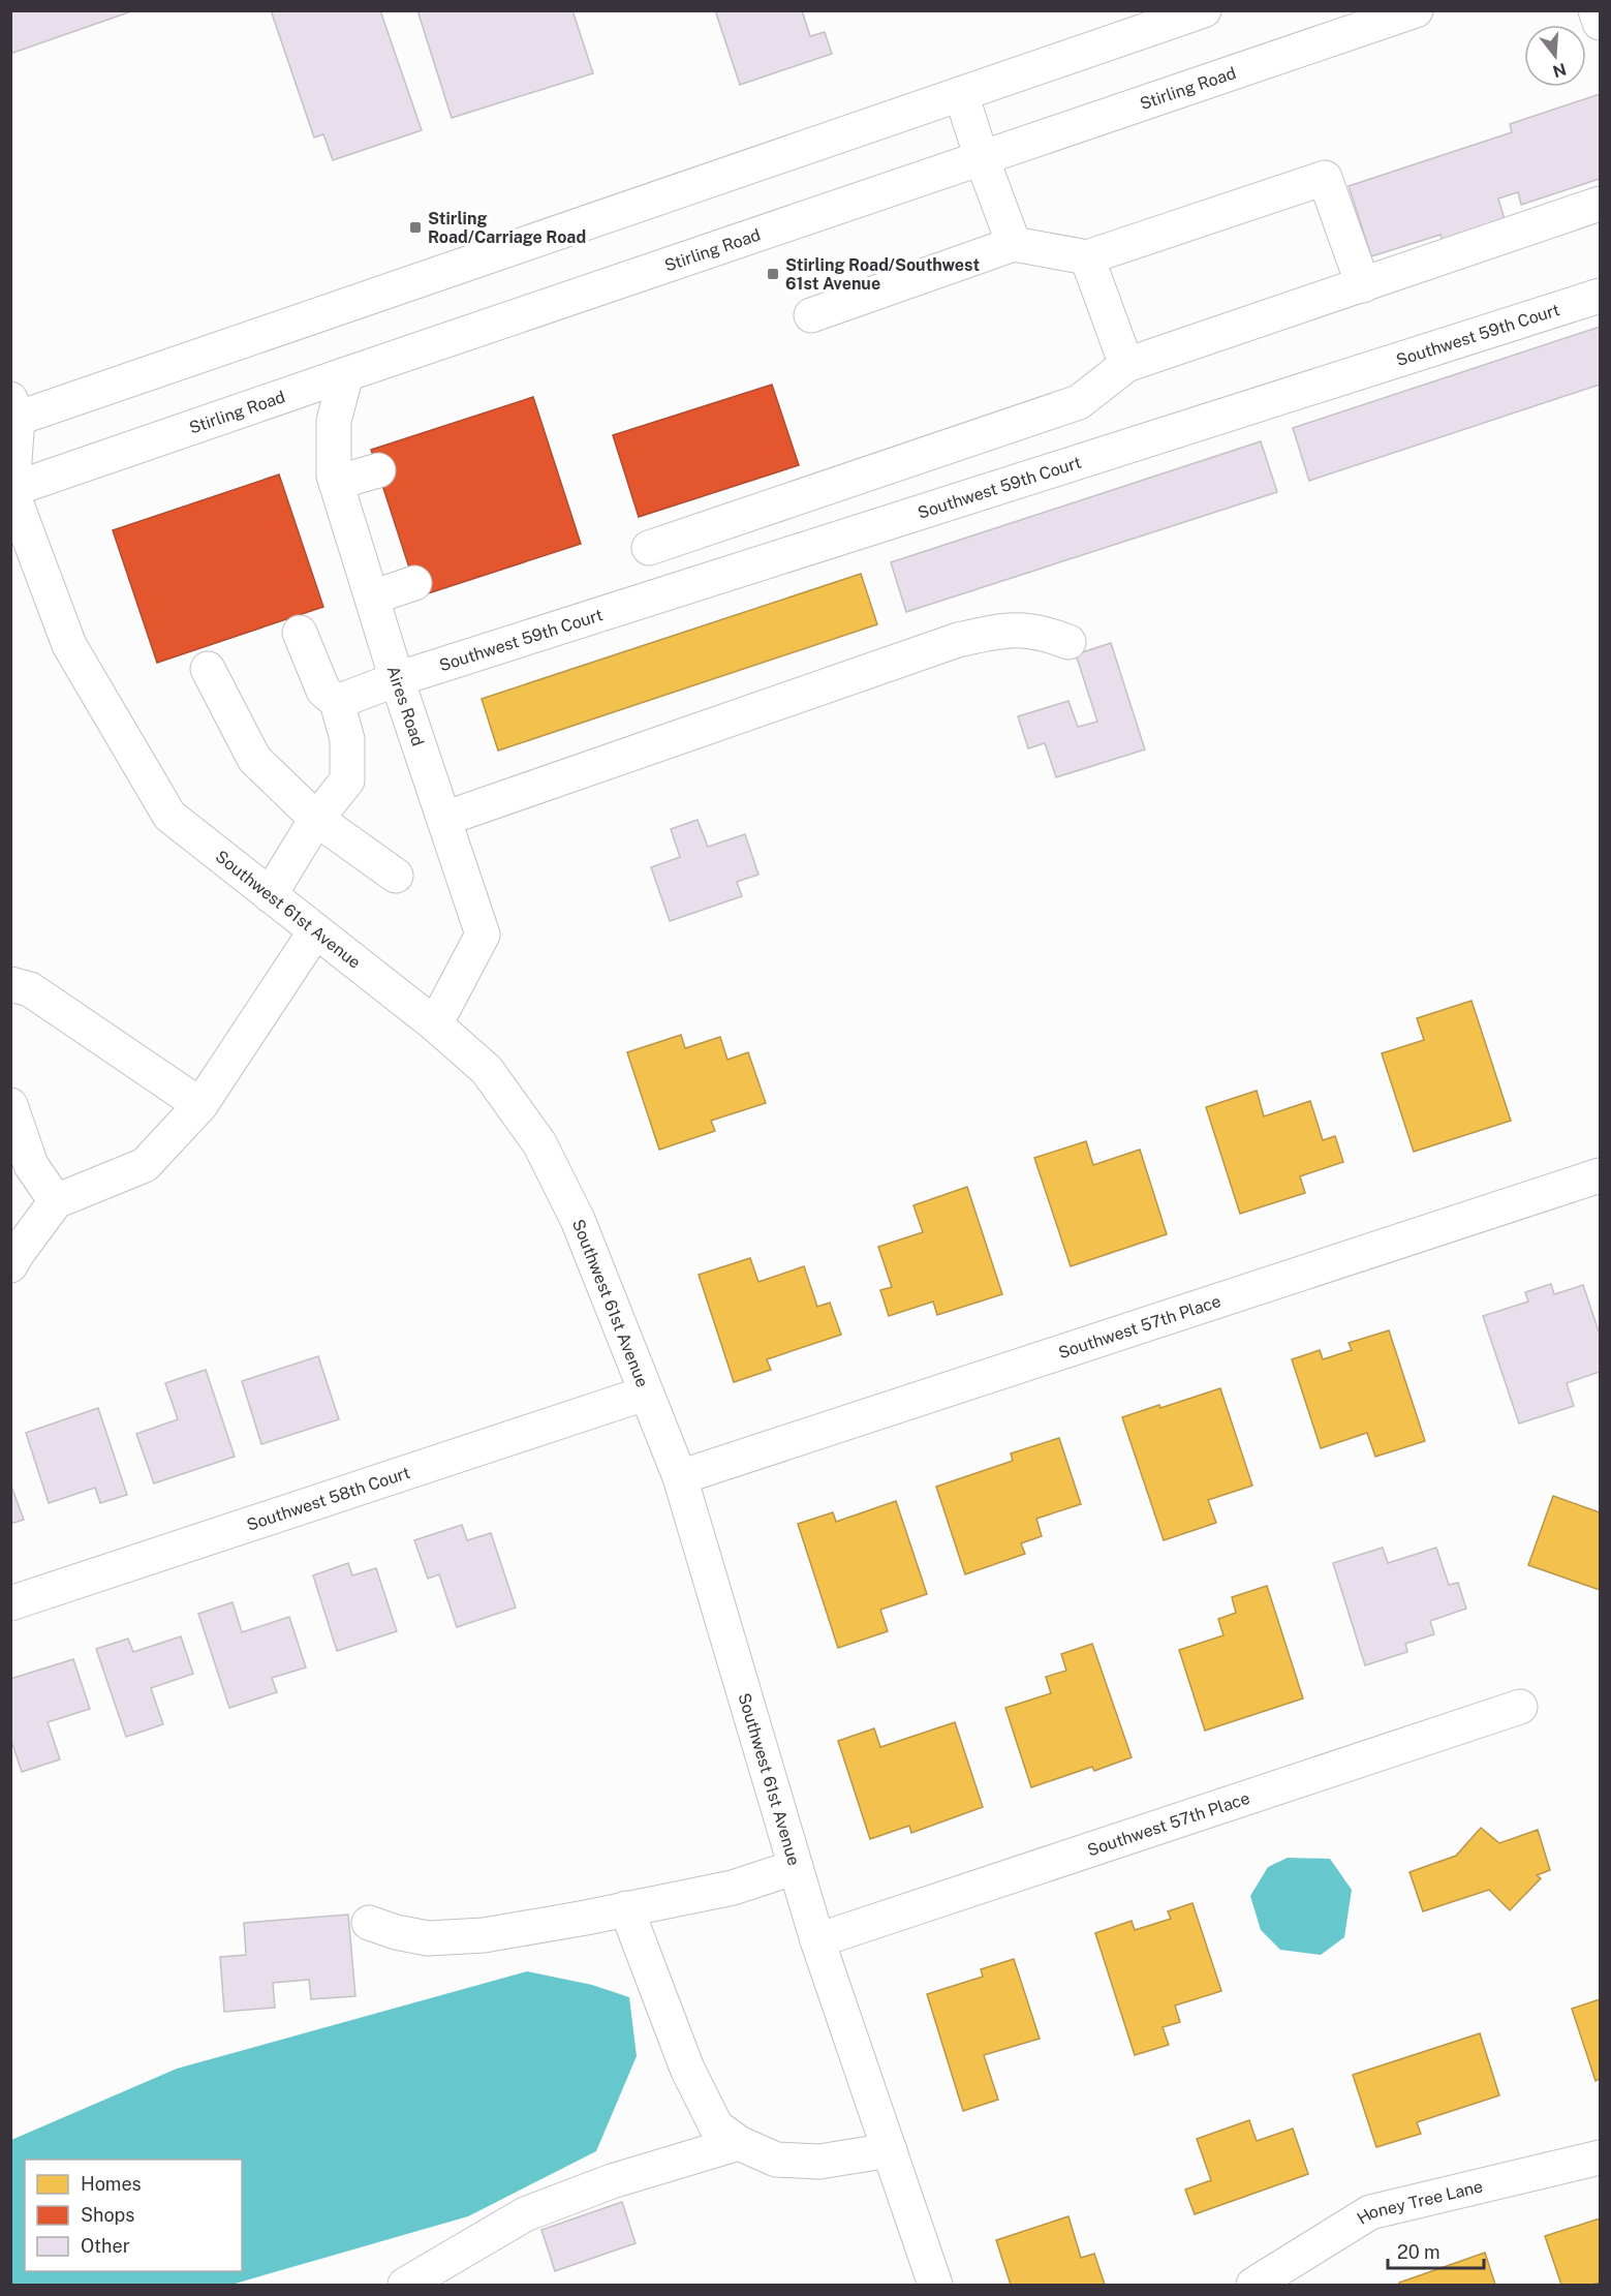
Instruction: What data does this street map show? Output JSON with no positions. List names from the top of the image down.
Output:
{
  "streets": {
    "street": [
      "Stirling Road",
      "Southwest 59th Court",
      "Aires Road",
      "Southwest 61st Avenue",
      "Southwest 57th Place",
      "Southwest 58th Court",
      "Honey Tree Lane"
    ]
  },
  "crossings": [
    ["Stirling Road", "Aires Road"],
    ["Stirling Road", "Southwest 61st Avenue"],
    ["Southwest 59th Court", "Aires Road"],
    ["Aires Road", "Southwest 61st Avenue"],
    ["Southwest 61st Avenue", "Southwest 57th Place"],
    ["Southwest 61st Avenue", "Southwest 58th Court"]
  ],
  "places": {
    "transit": ["Stirling Road/Carriage Road", "Stirling Road/Southwest 61st Avenue"]
  },
  "legend": ["Homes", "Shops", "Other"],
  "scale_bar": "20 m",
  "north": "bottom"
}
